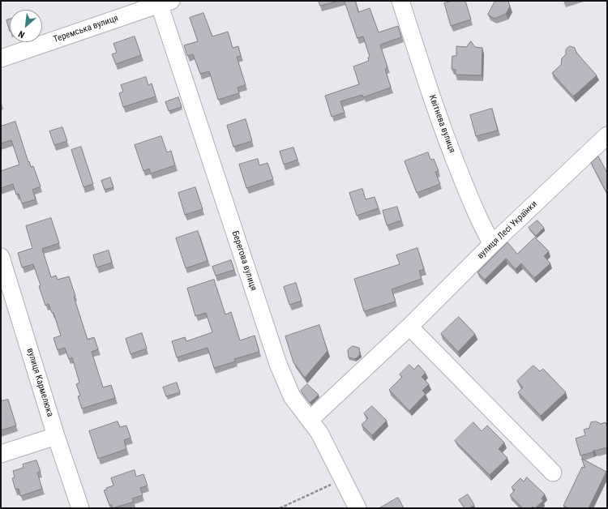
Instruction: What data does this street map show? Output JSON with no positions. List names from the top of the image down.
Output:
{
  "streets": {
    "street": [
      "Теремська вулиця",
      "Квітнева вулиця",
      "вулиця Лесі Українки",
      "Берегова вулиця",
      "вулиця Кармелюка"
    ]
  },
  "crossings": [
    ["Теремська вулиця", "Берегова вулиця"],
    ["Квітнева вулиця", "вулиця Лесі Українки"],
    ["вулиця Лесі Українки", "Берегова вулиця"]
  ],
  "north": "bottom left"
}
